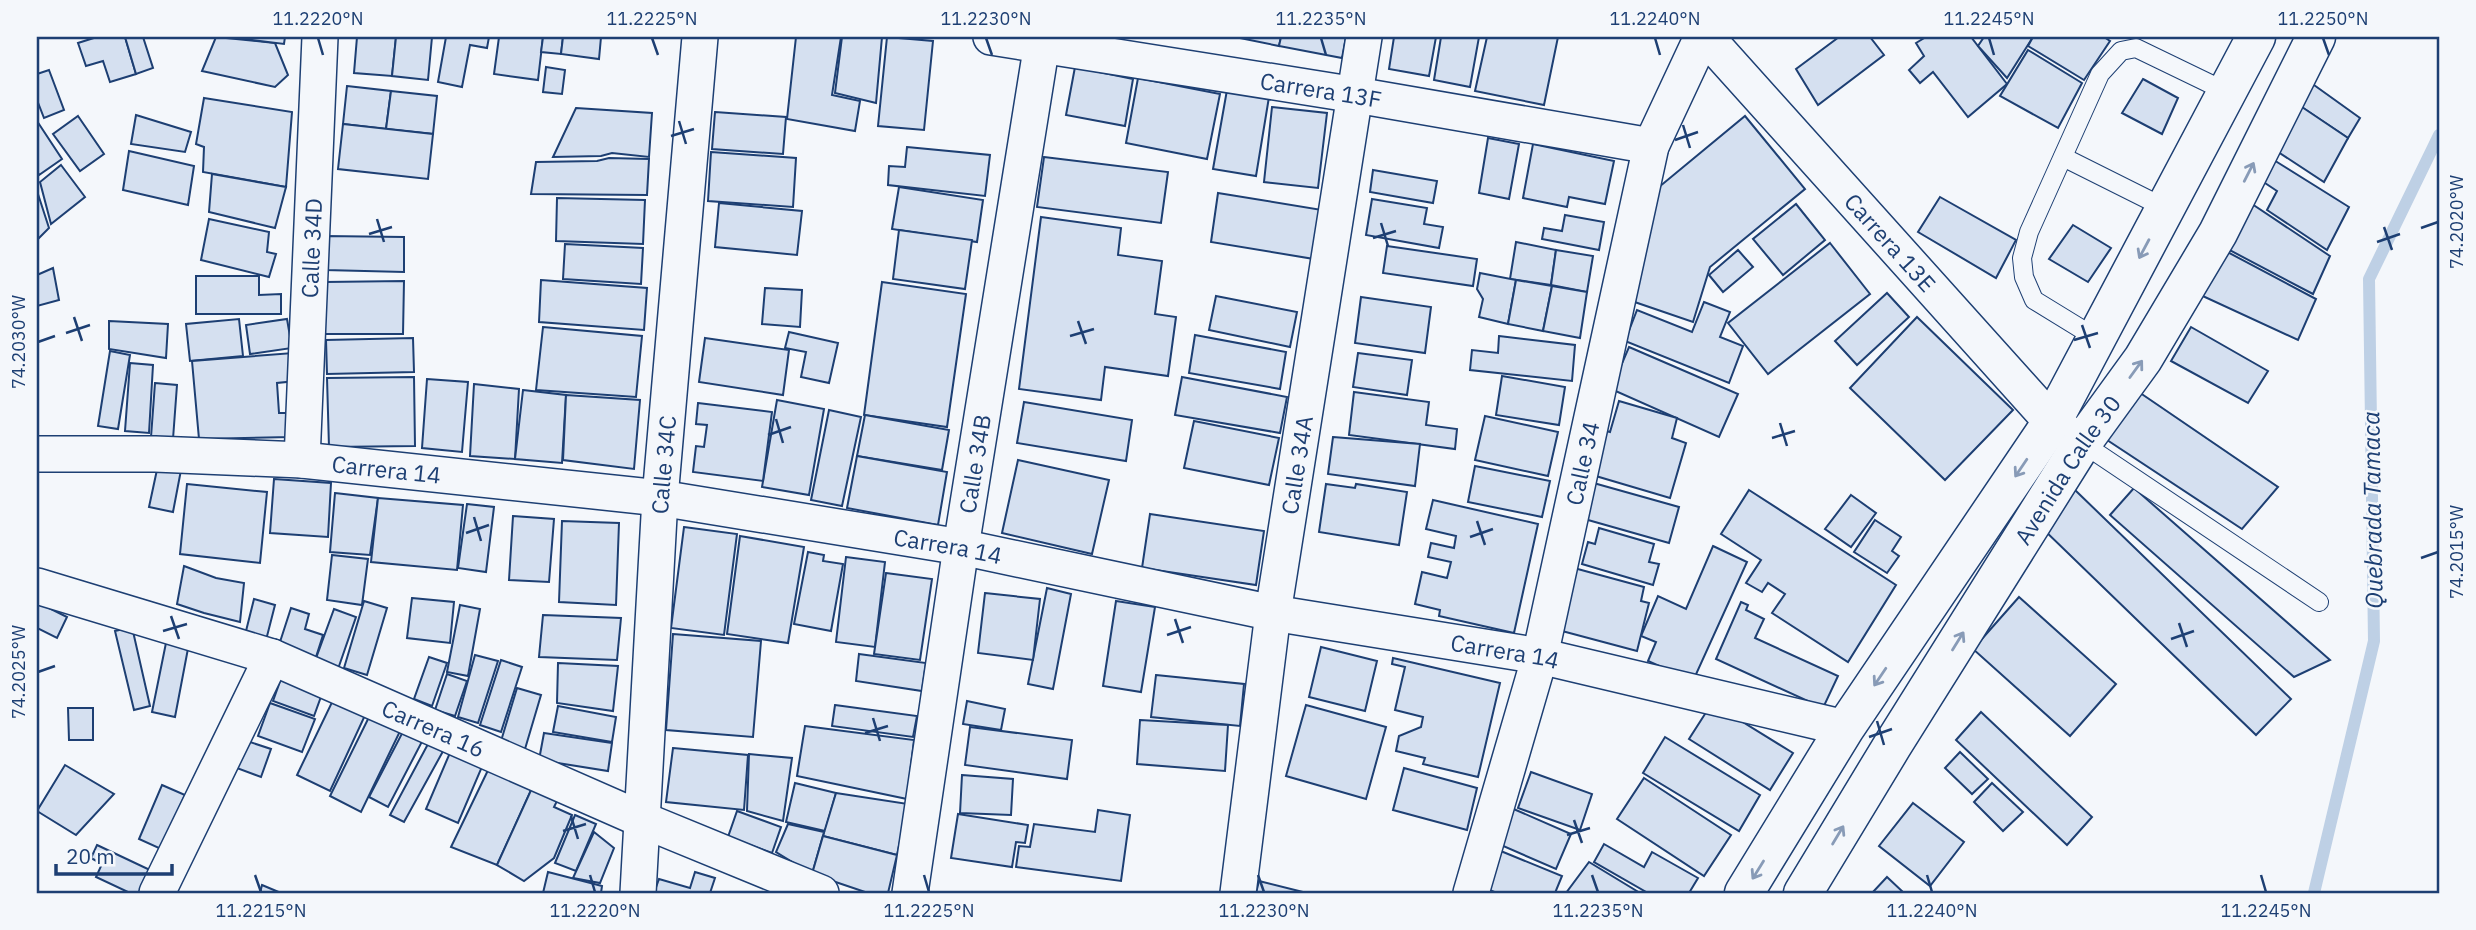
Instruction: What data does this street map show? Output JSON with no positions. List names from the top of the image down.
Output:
{
  "streets": {
    "main road": ["Avenida Calle 30"],
    "street": [
      "Carrera 13F",
      "Carrera 13E",
      "Calle 34D",
      "Calle 34",
      "Calle 34A",
      "Calle 34C",
      "Calle 34B",
      "Carrera 14",
      "Carrera 16"
    ]
  },
  "crossings": [
    ["Carrera 13F", "Calle 34"],
    ["Carrera 13F", "Calle 34A"],
    ["Carrera 13F", "Calle 34B"],
    ["Carrera 13E", "Calle 34"],
    ["Carrera 13E", "Avenida Calle 30"],
    ["Calle 34D", "Carrera 14"],
    ["Calle 34", "Carrera 14"],
    ["Calle 34A", "Carrera 14"],
    ["Calle 34C", "Carrera 14"],
    ["Calle 34C", "Carrera 16"],
    ["Calle 34B", "Carrera 14"],
    ["Carrera 14", "Avenida Calle 30"]
  ],
  "water": ["Quebrada Tamaca"],
  "scale_bar": "20 m",
  "coordinates": [
    "11.2220°N",
    "11.2225°N",
    "11.2230°N",
    "11.2235°N",
    "11.2240°N",
    "11.2245°N",
    "11.2250°N",
    "74.2020°W",
    "74.2030°W",
    "74.2015°W",
    "74.2025°W",
    "11.2215°N"
  ]
}
